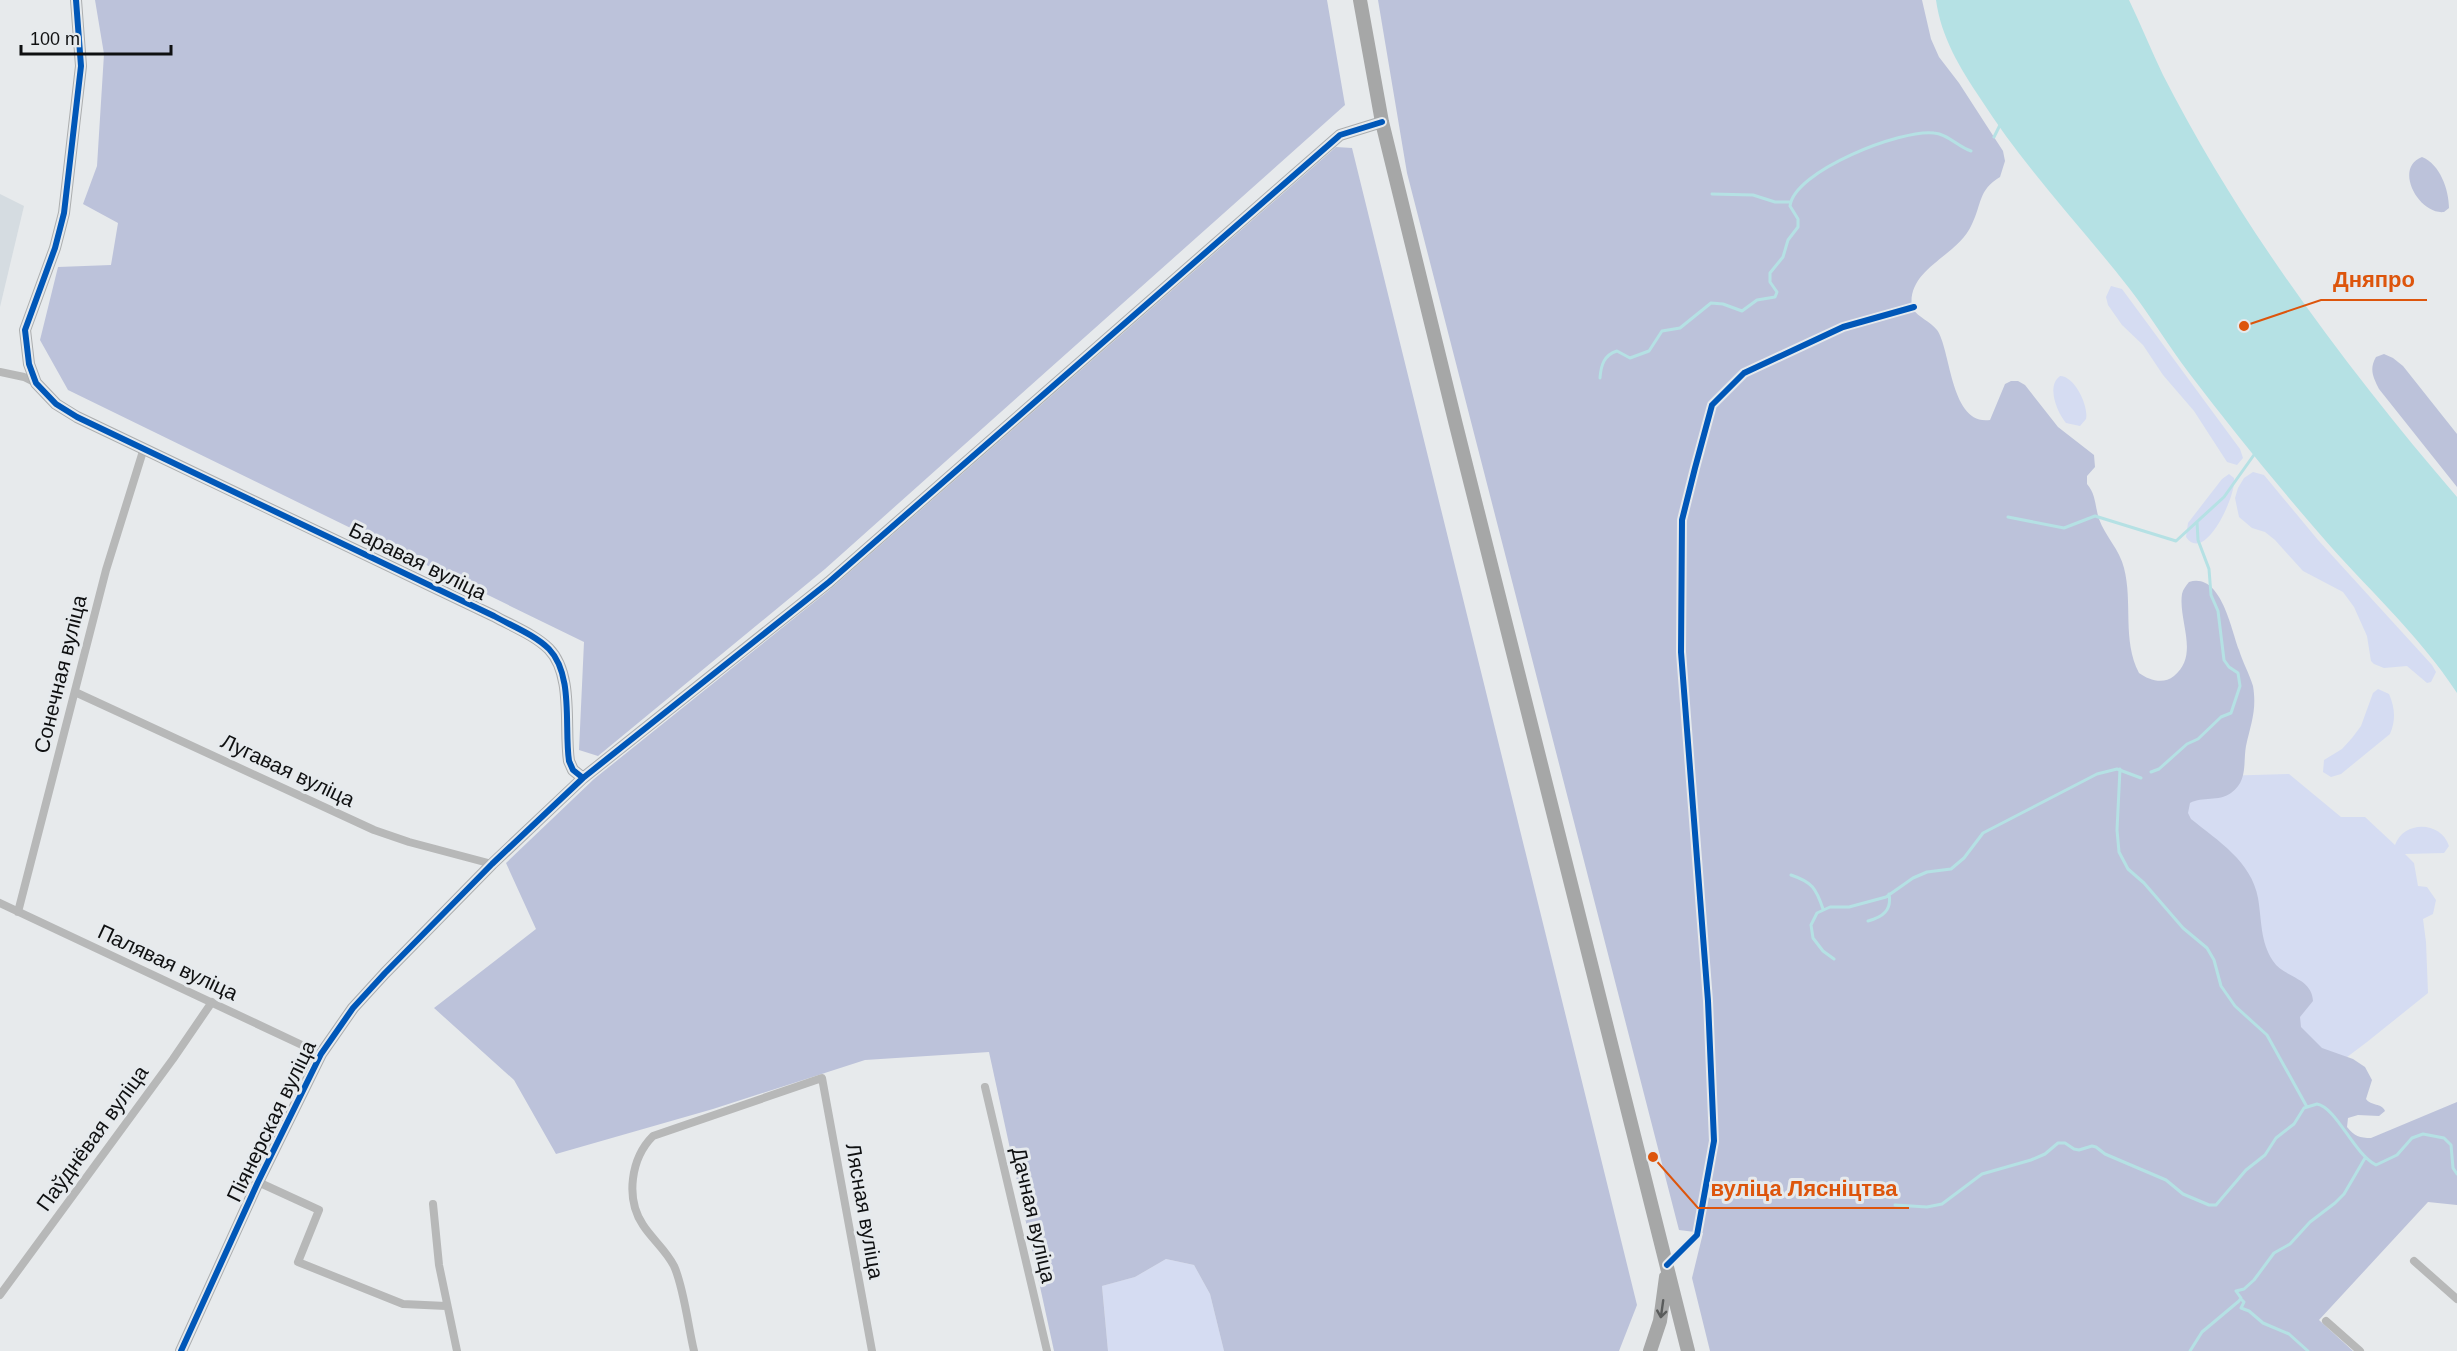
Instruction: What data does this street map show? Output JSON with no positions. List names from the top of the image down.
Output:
{
  "streets": {
    "street": [
      "Баравая вуліца",
      "Сонечная вуліца",
      "Лугавая вуліца",
      "Палявая вуліца",
      "Піянерская вуліца",
      "Паўднёвая вуліца",
      "Лясная вуліца",
      "Дачная вуліца"
    ]
  },
  "crossings": [
    ["Баравая вуліца", "Сонечная вуліца"],
    ["Баравая вуліца", "Піянерская вуліца"],
    ["Сонечная вуліца", "Лугавая вуліца"],
    ["Сонечная вуліца", "Палявая вуліца"],
    ["Лугавая вуліца", "Піянерская вуліца"],
    ["Палявая вуліца", "Піянерская вуліца"],
    ["Палявая вуліца", "Паўднёвая вуліца"]
  ],
  "places": ["Дняпро", "вуліца Лясніцтва"],
  "scale_bar": "100 m"
}
